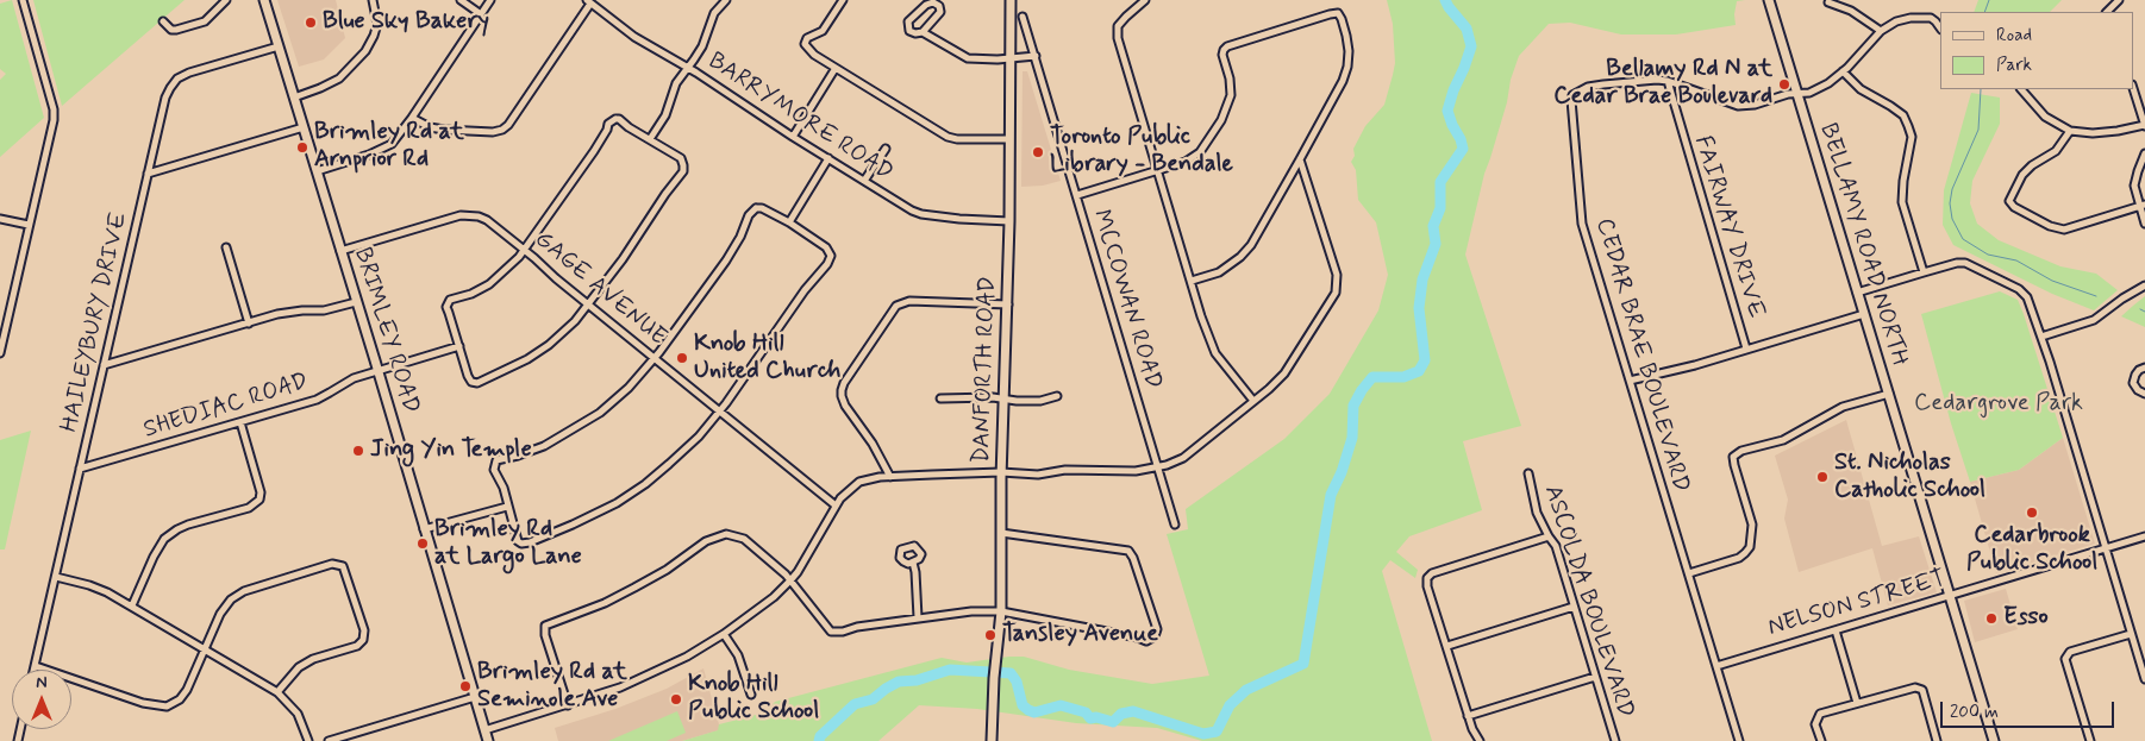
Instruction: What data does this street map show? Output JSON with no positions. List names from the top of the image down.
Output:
{
  "streets": {
    "main road": ["BELLAMY ROAD NORTH", "BRIMLEY ROAD", "DANFORTH ROAD"],
    "street": [
      "BARRYMORE ROAD",
      "FAIRWAY DRIVE",
      "GAGE AVENUE",
      "MCCOWAN ROAD",
      "HAILEYBURY DRIVE",
      "CEDAR BRAE BOULEVARD",
      "SHEDIAC ROAD",
      "ASCOLDA BOULEVARD",
      "NELSON STREET"
    ]
  },
  "crossings": [
    ["BARRYMORE ROAD", "DANFORTH ROAD"],
    ["FAIRWAY DRIVE", "CEDAR BRAE BOULEVARD"],
    ["BELLAMY ROAD NORTH", "CEDAR BRAE BOULEVARD"],
    ["BELLAMY ROAD NORTH", "NELSON STREET"],
    ["GAGE AVENUE", "BRIMLEY ROAD"],
    ["HAILEYBURY DRIVE", "BRIMLEY ROAD"],
    ["HAILEYBURY DRIVE", "SHEDIAC ROAD"],
    ["BRIMLEY ROAD", "SHEDIAC ROAD"],
    ["CEDAR BRAE BOULEVARD", "NELSON STREET"]
  ],
  "parks": ["Cedargrove Park"],
  "places": [
    "Blue Sky Bakery",
    "Bellamy Rd N at Cedar Brae Boulevard",
    "Brimley Rd at Arnprior Rd",
    "Toronto Public Library - Bendale",
    "Knob Hill United Church",
    "Jing Yin Temple",
    "St. Nicholas Catholic School",
    "Cedarbrook Public School",
    "Brimley Rd at Largo Lane",
    "Esso",
    "Tansley Avenue",
    "Brimley Rd at Seminole Ave",
    "Knob Hill Public School"
  ],
  "legend": ["Road", "Park"],
  "scale_bar": "200 m",
  "north": "top"
}
